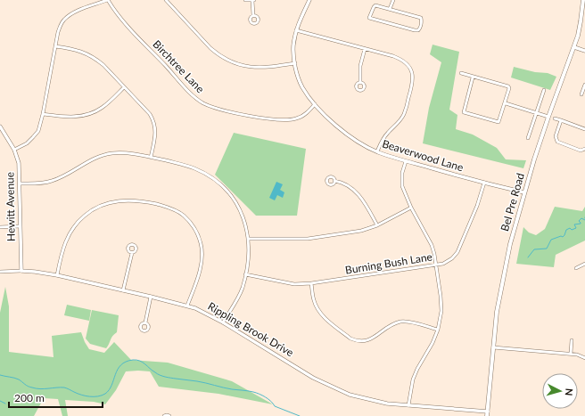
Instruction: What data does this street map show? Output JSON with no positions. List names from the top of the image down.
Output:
{
  "streets": {
    "main road": ["Bel Pre Road"],
    "street": [
      "Birchtree Lane",
      "Beaverwood Lane",
      "Hewitt Avenue",
      "Burning Bush Lane",
      "Rippling Brook Drive"
    ]
  },
  "crossings": [
    ["Birchtree Lane", "Beaverwood Lane"],
    ["Beaverwood Lane", "Bel Pre Road"],
    ["Beaverwood Lane", "Burning Bush Lane"],
    ["Bel Pre Road", "Rippling Brook Drive"],
    ["Hewitt Avenue", "Rippling Brook Drive"]
  ],
  "scale_bar": "200 m",
  "north": "right"
}
